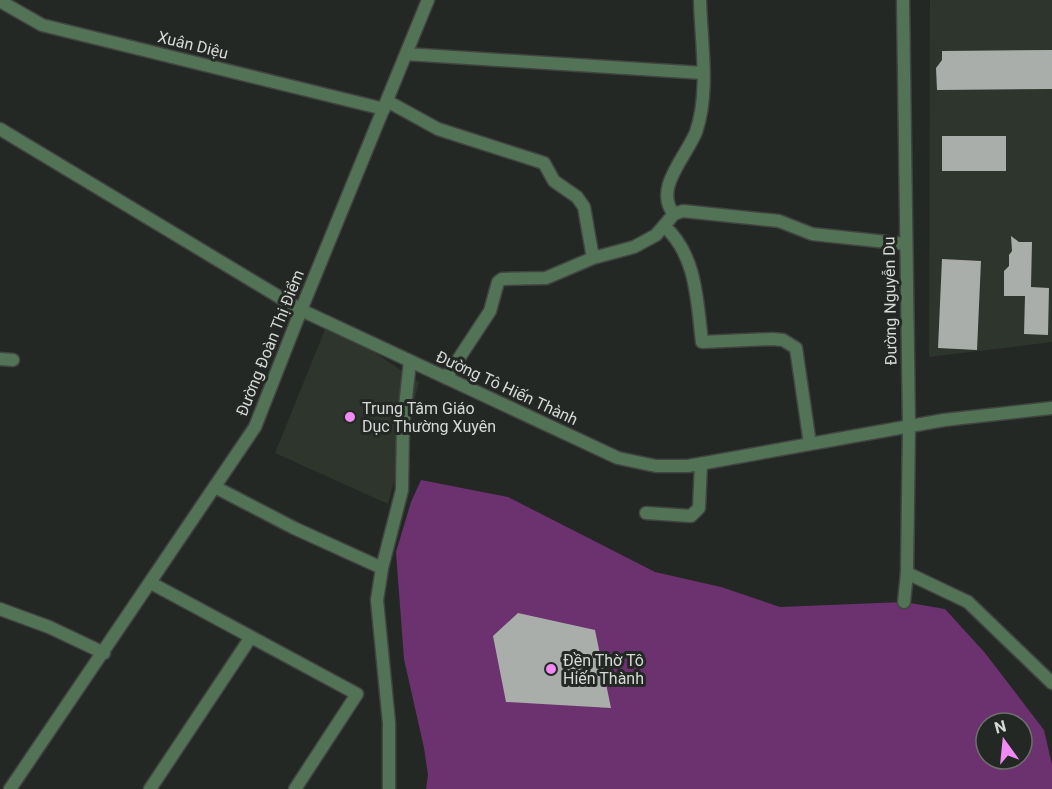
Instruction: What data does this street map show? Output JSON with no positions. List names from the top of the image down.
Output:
{
  "streets": {
    "street": [
      "Xuân Diệu",
      "Đường Nguyễn Du",
      "Đường Đoàn Thị Điểm",
      "Đường Tô Hiến Thành"
    ]
  },
  "crossings": [
    ["Xuân Diệu", "Đường Đoàn Thị Điểm"],
    ["Đường Nguyễn Du", "Đường Tô Hiến Thành"],
    ["Đường Đoàn Thị Điểm", "Đường Tô Hiến Thành"]
  ],
  "places": ["Trung Tâm Giáo Dục Thường Xuyên", "Đền Thờ Tô Hiến Thành"],
  "north": "top"
}
